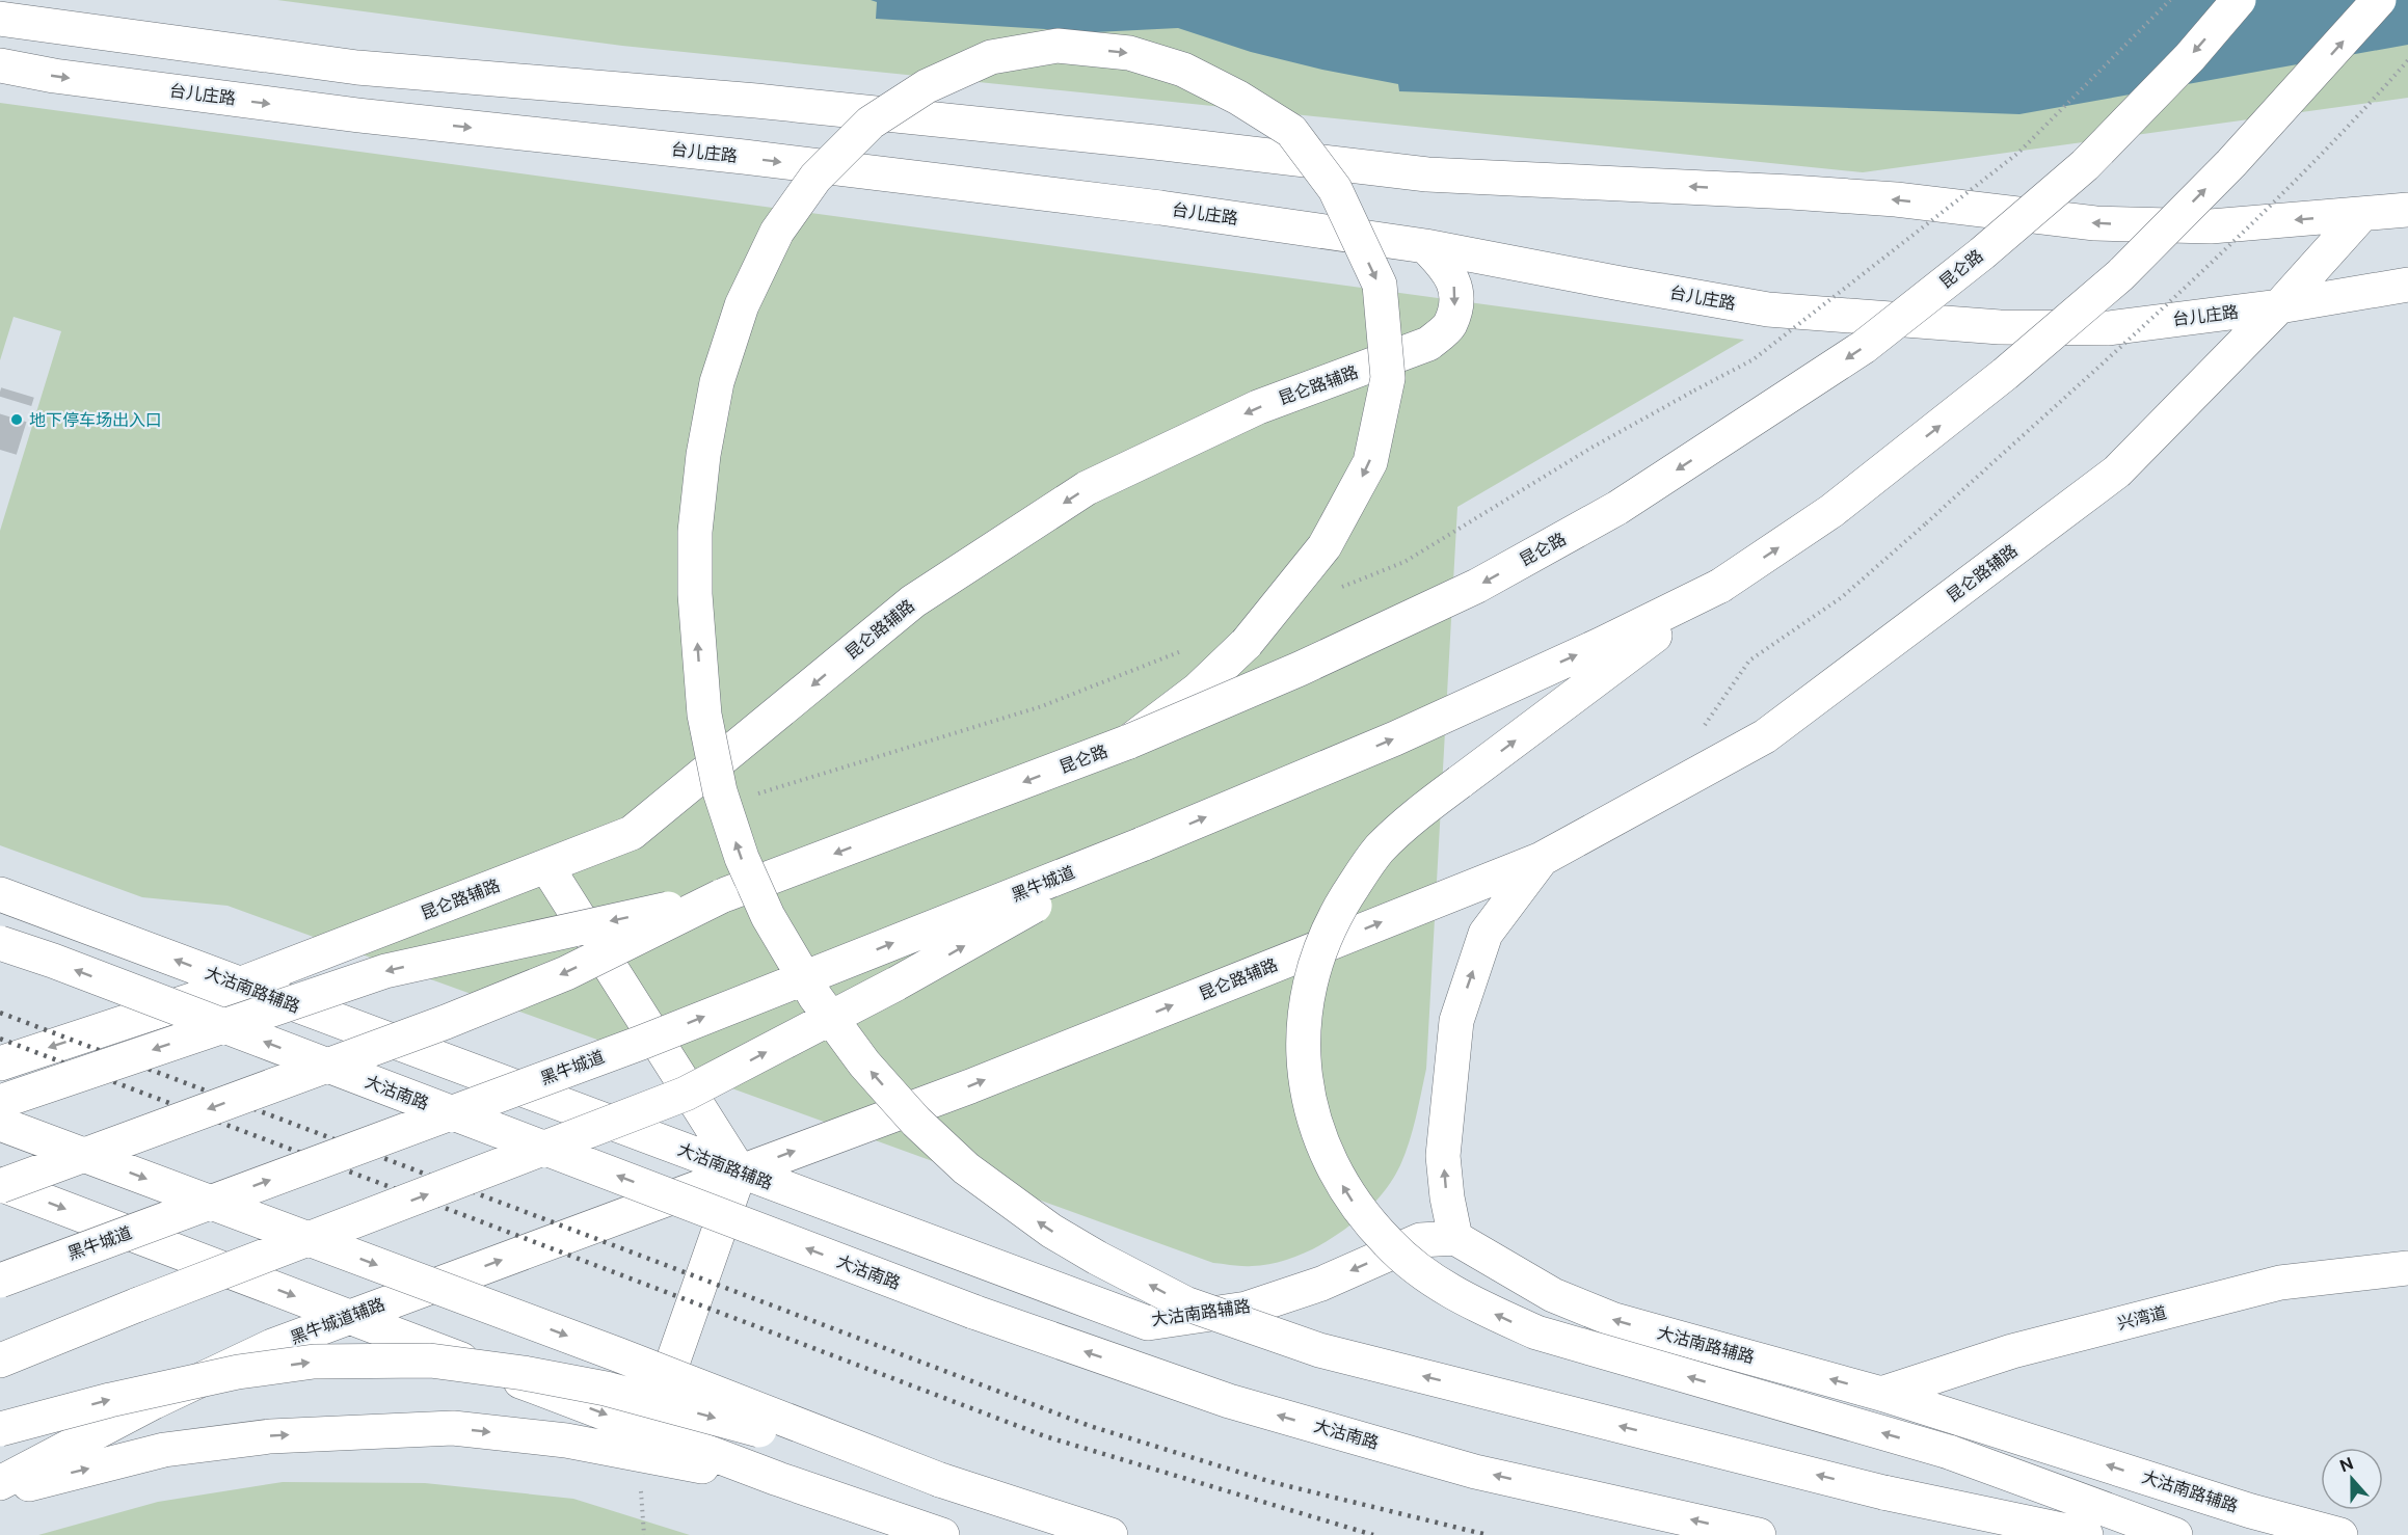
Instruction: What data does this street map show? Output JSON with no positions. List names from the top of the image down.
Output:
{
  "streets": {
    "main road": [
      "台儿庄路",
      "昆仑路",
      "昆仑路辅路",
      "黑牛城道",
      "大沽南路辅路",
      "大沽南路",
      "兴湾道",
      "黑牛城道辅路"
    ]
  },
  "crossings": [
    ["台儿庄路", "昆仑路辅路"],
    ["昆仑路辅路", "大沽南路辅路"],
    ["昆仑路辅路", "黑牛城道辅路"],
    ["大沽南路辅路", "兴湾道"]
  ],
  "places": ["地下停车场出入口"],
  "north": "top"
}
